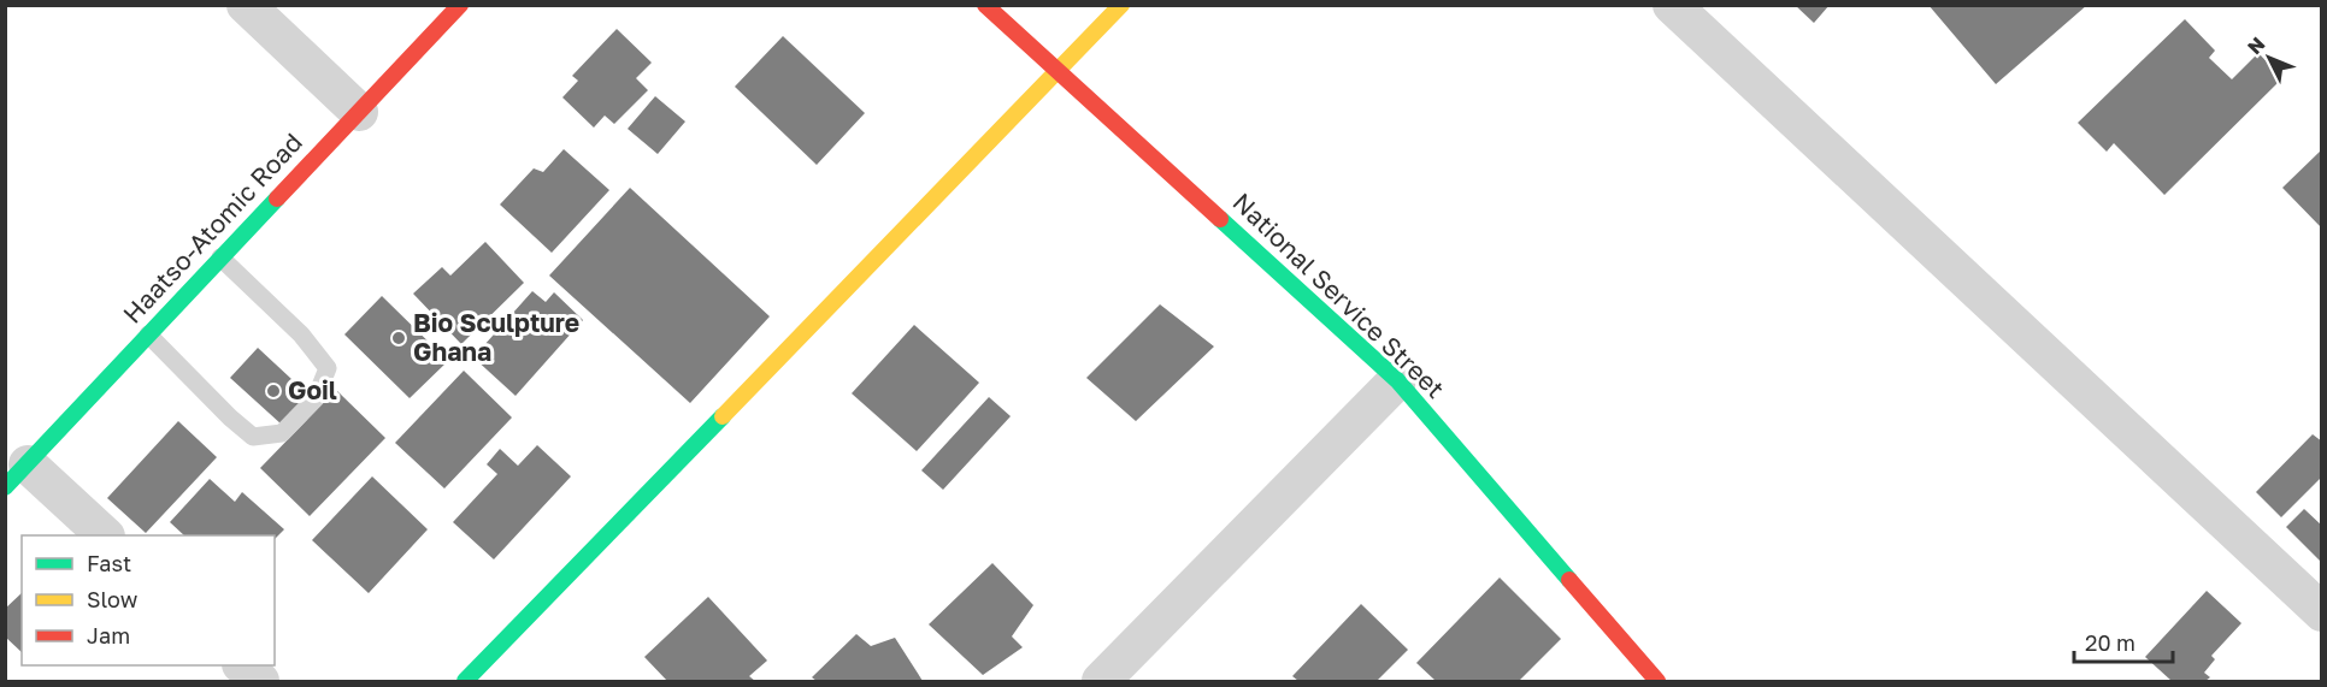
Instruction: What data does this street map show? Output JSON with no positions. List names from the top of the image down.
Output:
{
  "streets": {
    "street": ["Haatso-Atomic Road", "National Service Street"]
  },
  "places": ["Bio Sculpture Ghana", "Goil"],
  "legend": ["Fast", "Slow", "Jam"],
  "scale_bar": "20 m",
  "north": "top left"
}
